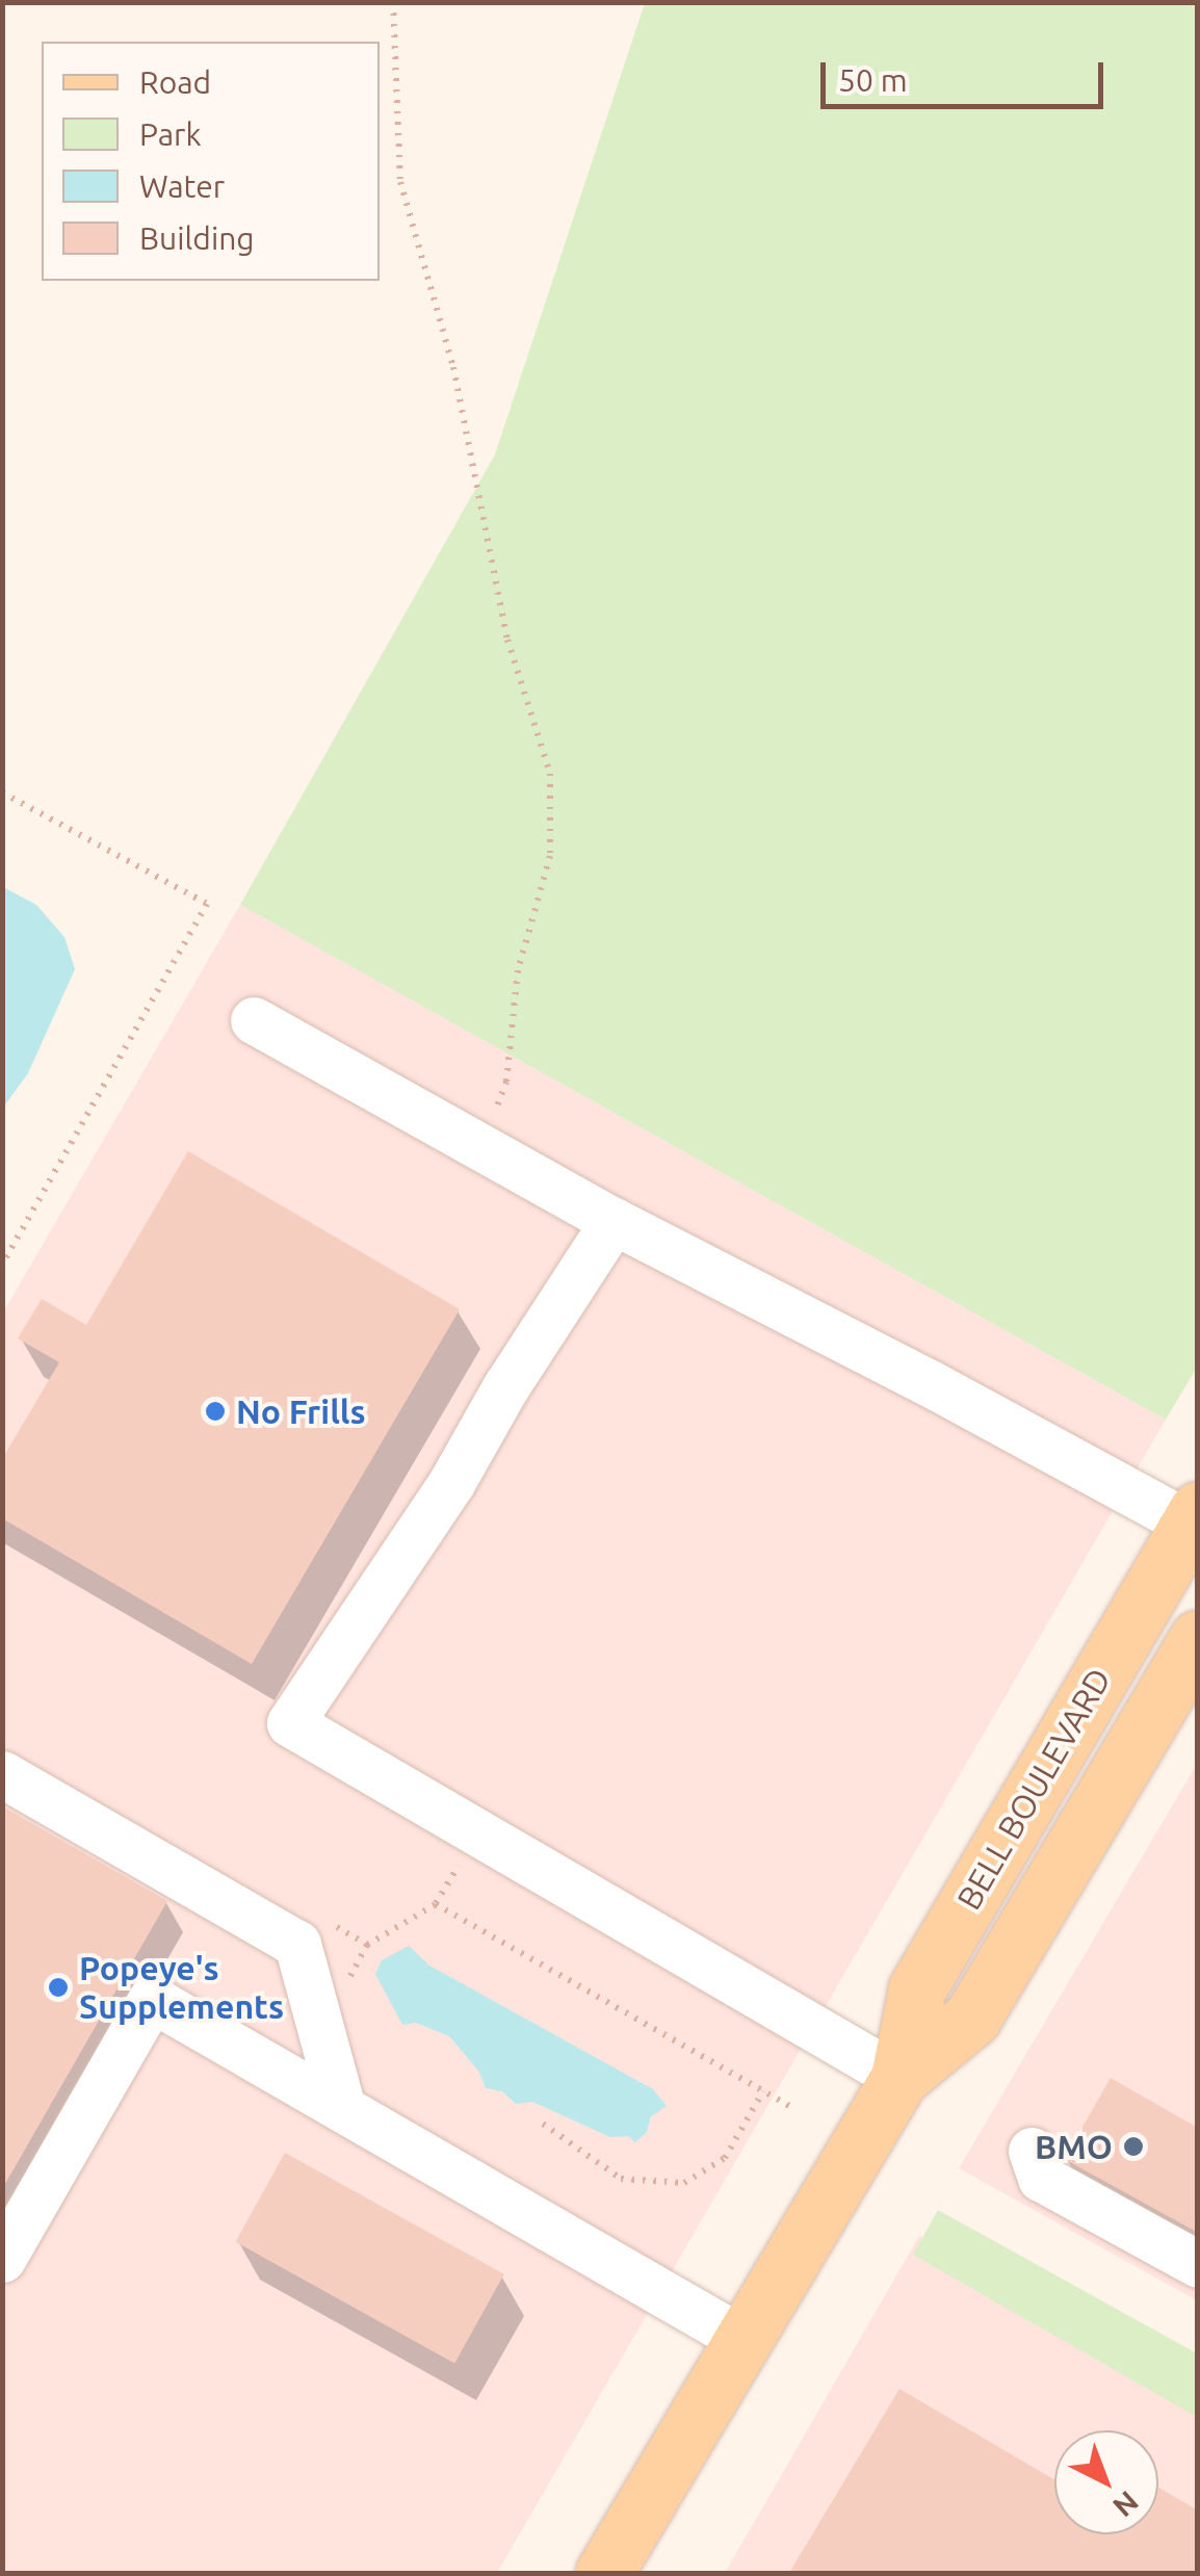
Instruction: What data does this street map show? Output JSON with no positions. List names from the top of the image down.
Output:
{
  "streets": {
    "main road": ["BELL BOULEVARD"]
  },
  "places": ["No Frills", "Popeye's Supplements", "BMO"],
  "legend": [
    "Road",
    "Park",
    "Water",
    "Building"
  ],
  "scale_bar": "50 m",
  "north": "bottom right"
}
